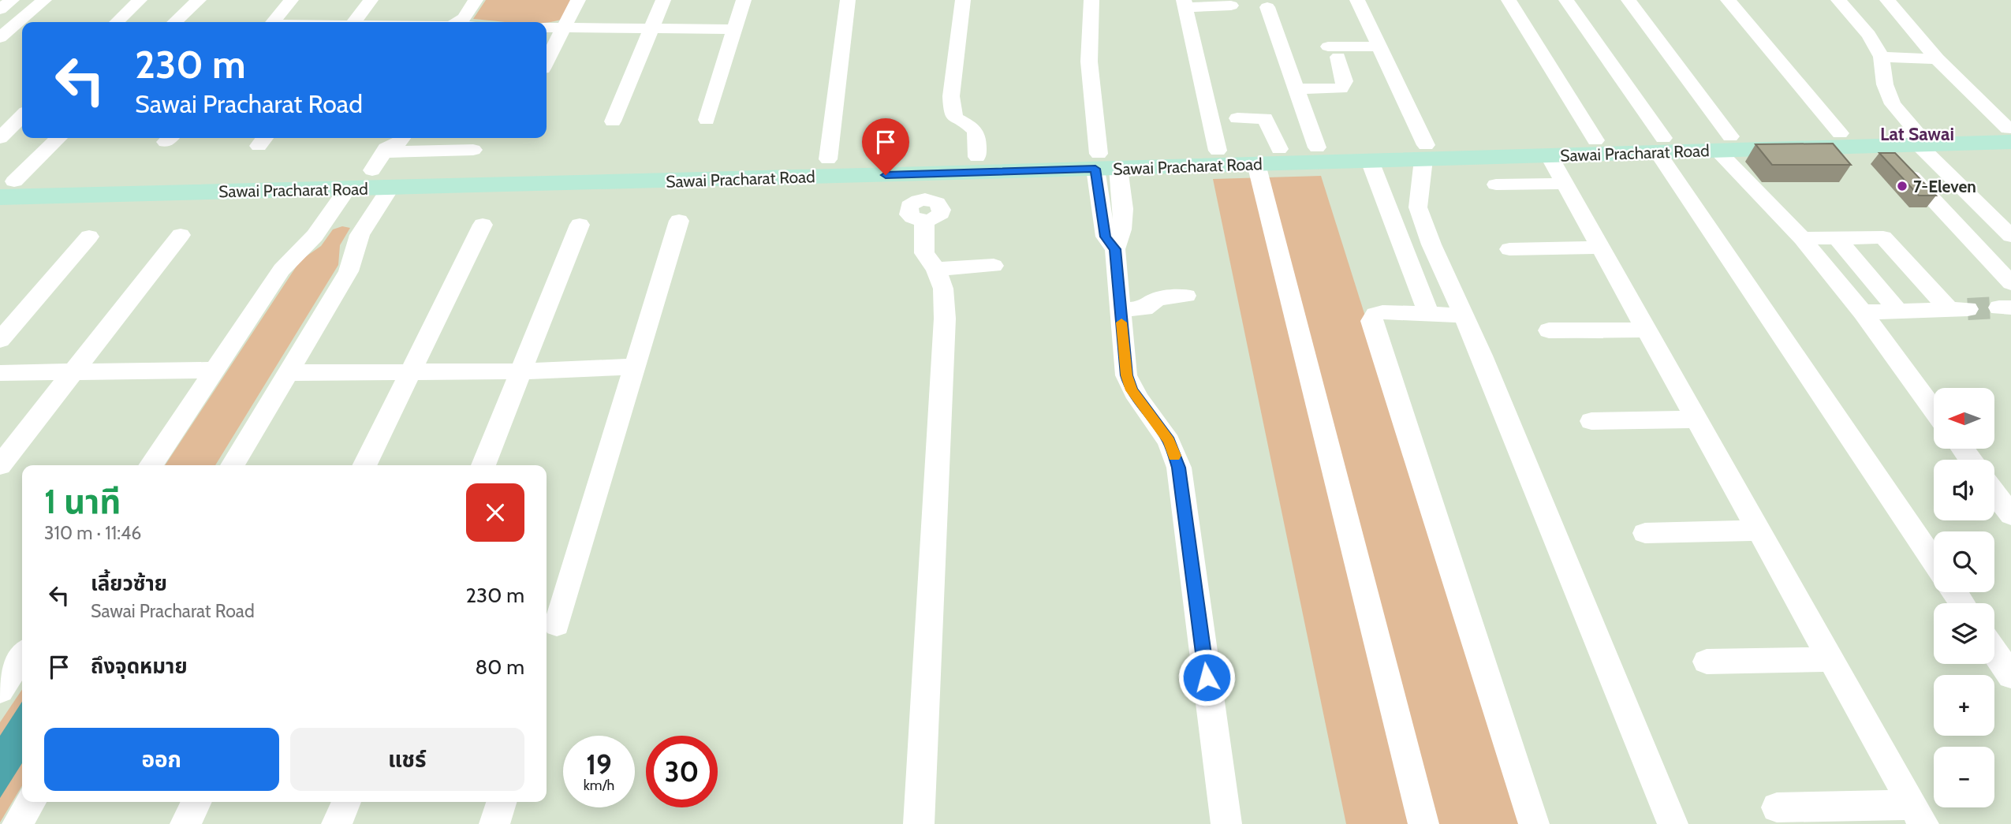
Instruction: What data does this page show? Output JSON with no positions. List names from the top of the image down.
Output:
{
  "streets": {
    "main road": ["Sawai Pracharat Road"]
  },
  "districts": ["Lat Sawai"],
  "places": ["7-Eleven"],
  "north": "left",
  "page": {
    "turn": ["230 m", "Sawai Pracharat Road"],
    "map_buttons": ["+", "−"],
    "heading": ["1 นาที", "310 m · 11:46"],
    "list": [
      {
        "name": "เลี้ยวซ้าย",
        "note": "Sawai Pracharat Road",
        "value": "230 m"
      },
      {
        "name": "ถึงจุดหมาย",
        "value": "80 m"
      }
    ],
    "buttons": ["ออก", "แชร์"],
    "speed": "19 km/h",
    "limit": "30"
  }
}
